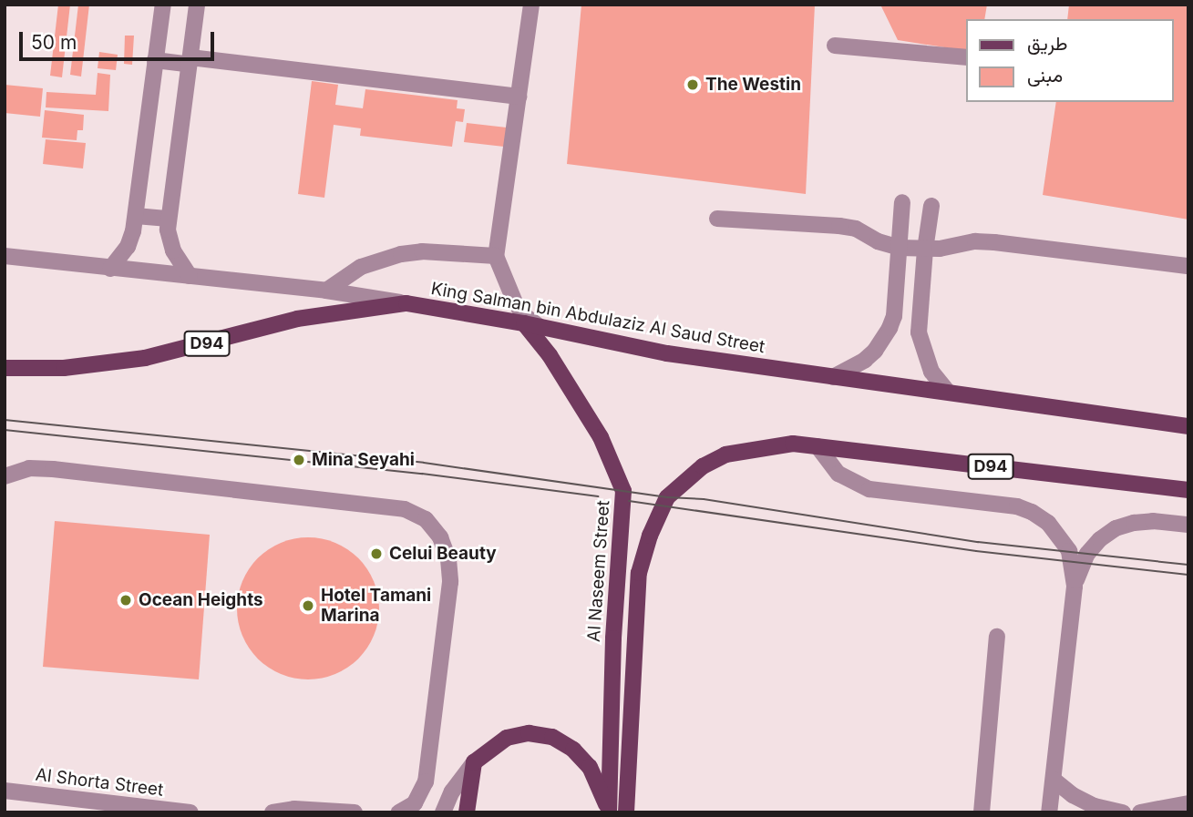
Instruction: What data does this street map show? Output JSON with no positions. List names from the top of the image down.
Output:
{
  "streets": {
    "main road": ["King Salman bin Abdulaziz Al Saud Street", "D94", "Al Naseem Street"],
    "street": ["Al Shorta Street"]
  },
  "crossings": [
    ["King Salman bin Abdulaziz Al Saud Street", "Al Naseem Street"]
  ],
  "places": [
    "The Westin",
    "Mina Seyahi",
    "Celui Beauty",
    "Ocean Heights",
    "Hotel Tamani Marina"
  ],
  "legend": ["طريق", "مبنى"],
  "scale_bar": "50 m"
}
